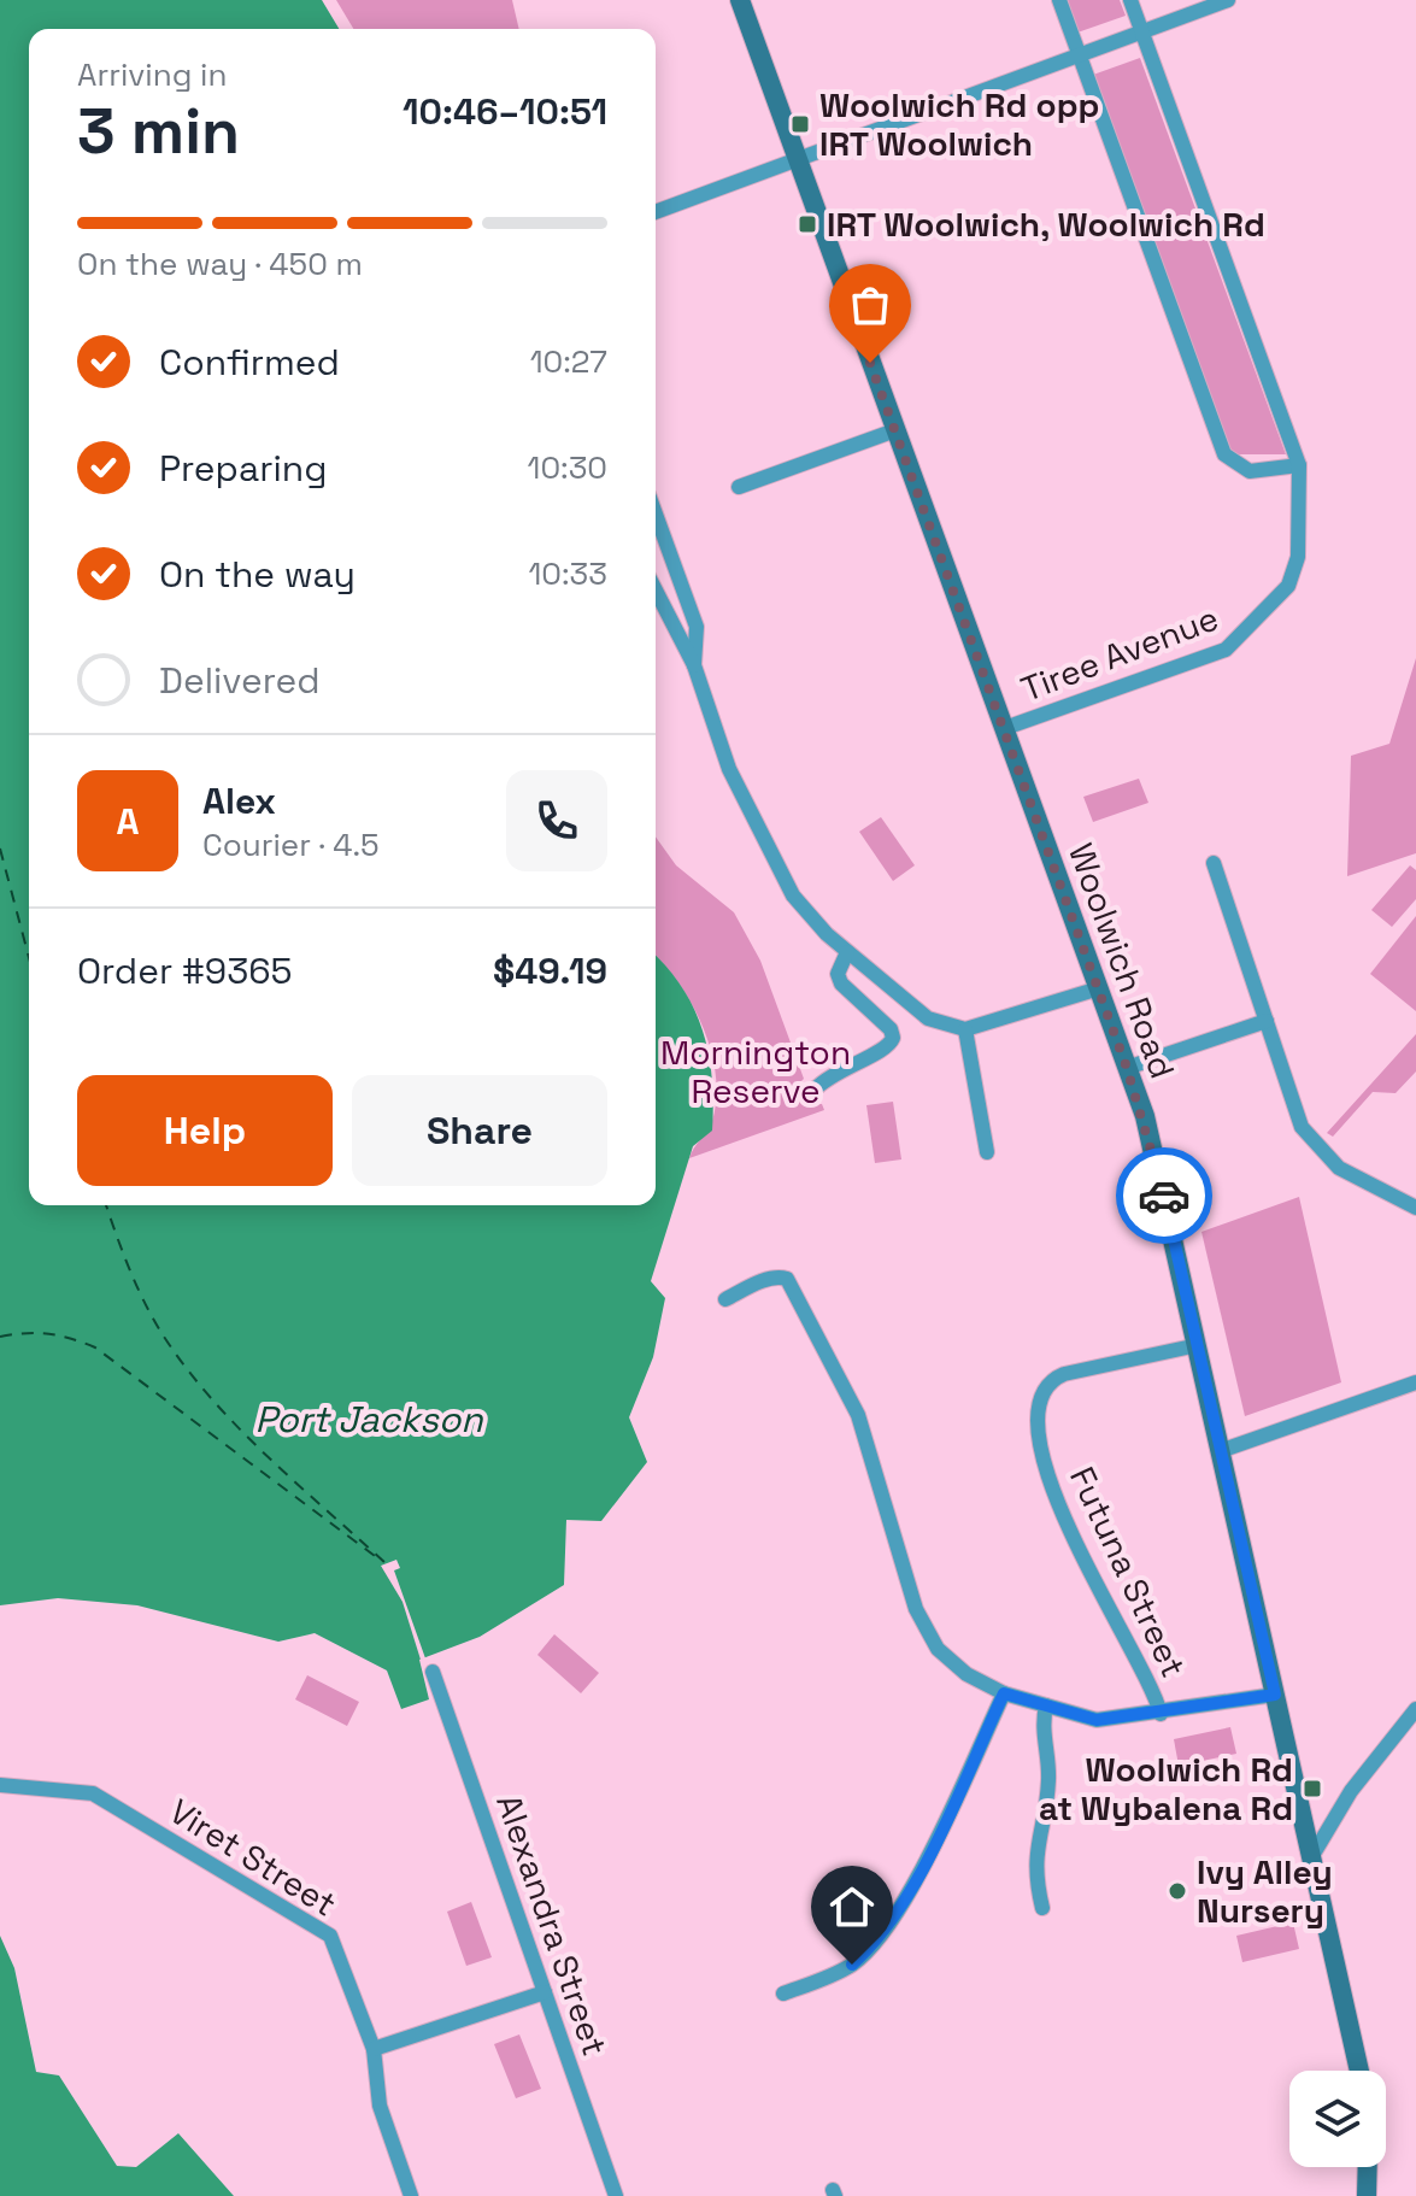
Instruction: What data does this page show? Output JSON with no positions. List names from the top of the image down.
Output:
{
  "streets": {
    "street": [
      "Tiree Avenue",
      "Woolwich Road",
      "Futuna Street",
      "Viret Street",
      "Alexandra Street"
    ]
  },
  "crossings": [
    ["Tiree Avenue", "Woolwich Road"],
    ["Woolwich Road", "Futuna Street"]
  ],
  "water": ["Port Jackson"],
  "parks": ["Mornington Reserve"],
  "places": {
    "transit": ["Woolwich Rd opp IRT Woolwich", "IRT Woolwich, Woolwich Rd", "Woolwich Rd at Wybalena Rd"],
    "other": ["Ivy Alley Nursery"]
  },
  "page": {
    "heading": ["3 min", "Arriving in", "10:46–10:51"],
    "panel": [
      "Alex",
      "Courier · 4.5",
      "Order #9365",
      "$49.19"
    ],
    "bar": "On the way · 450 m",
    "list": [
      ["Confirmed", "10:27"],
      ["Preparing", "10:30"],
      ["On the way", "10:33"],
      "Delivered"
    ],
    "round": "A",
    "buttons": ["Help", "Share"]
  }
}
